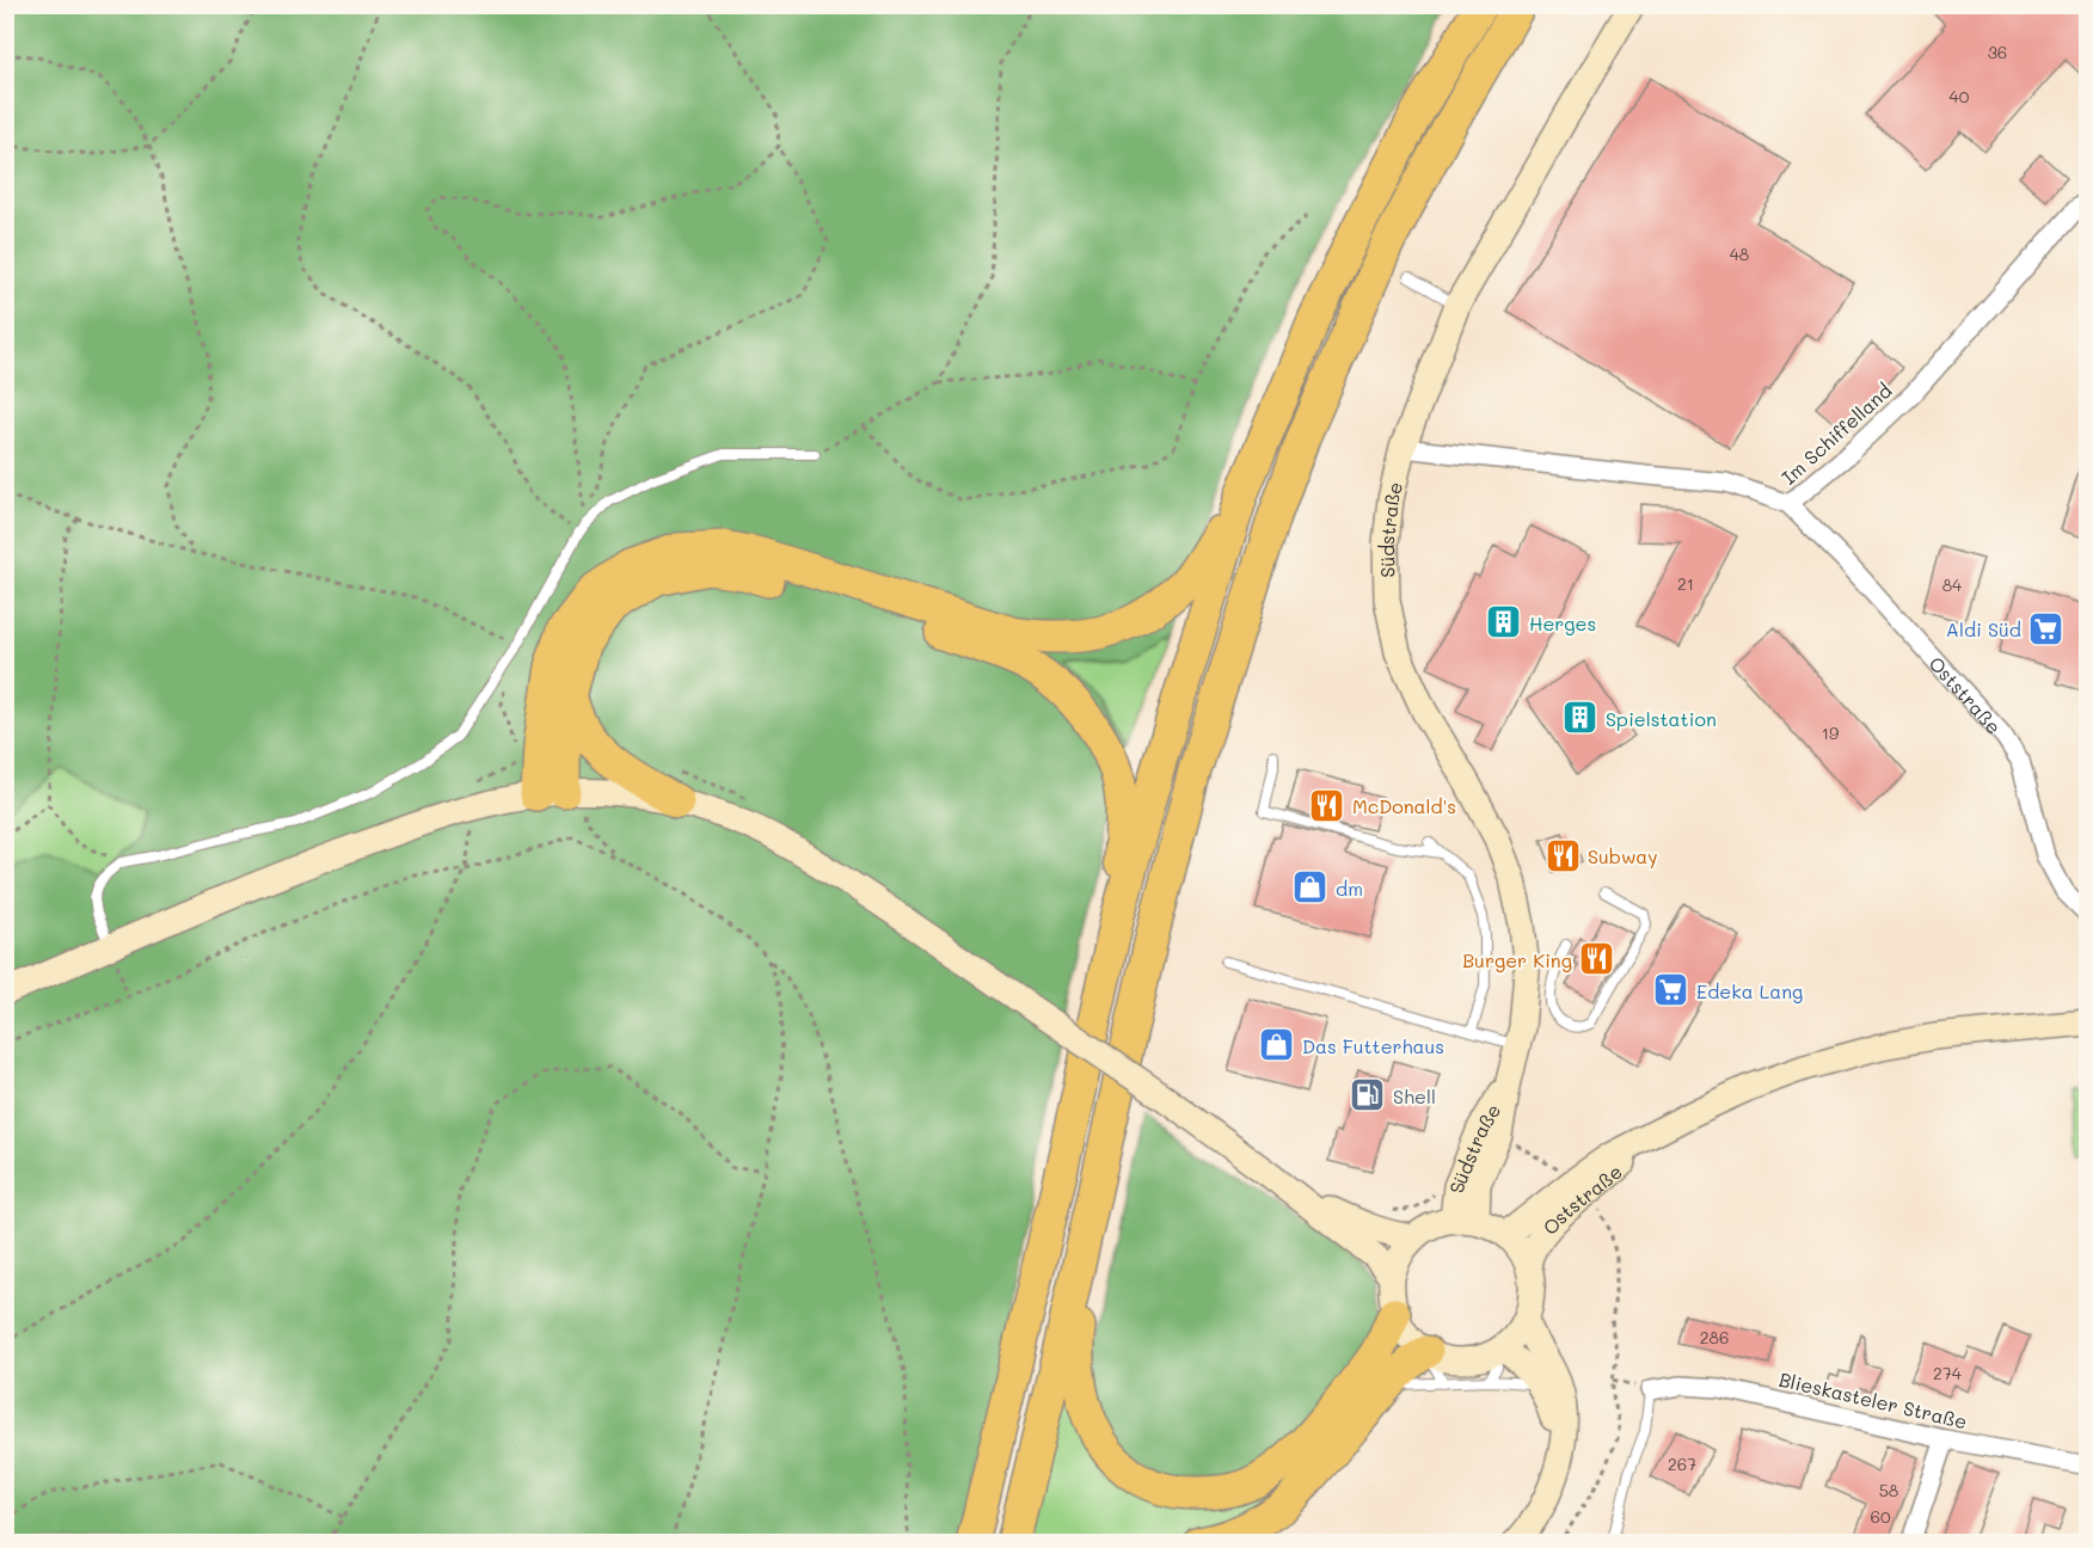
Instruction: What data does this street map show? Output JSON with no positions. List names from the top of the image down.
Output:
{
  "streets": {
    "main road": ["Südstraße", "Oststraße"],
    "street": ["Im Schiffelland", "Blieskasteler Straße"]
  },
  "crossings": [
    ["Im Schiffelland", "Südstraße"],
    ["Im Schiffelland", "Oststraße"],
    ["Südstraße", "Oststraße"]
  ],
  "places": {
    "building": ["Herges", "Spielstation"],
    "supermarket": ["Aldi Süd", "Edeka Lang"],
    "restaurant": ["McDonald's", "Subway", "Burger King"],
    "shop": ["dm", "Das Futterhaus"],
    "fuel station": ["Shell"]
  },
  "house_numbers": [
    "36",
    "40",
    "48",
    "21",
    "84",
    "19",
    "286",
    "274",
    "267",
    "58",
    "60"
  ]
}
